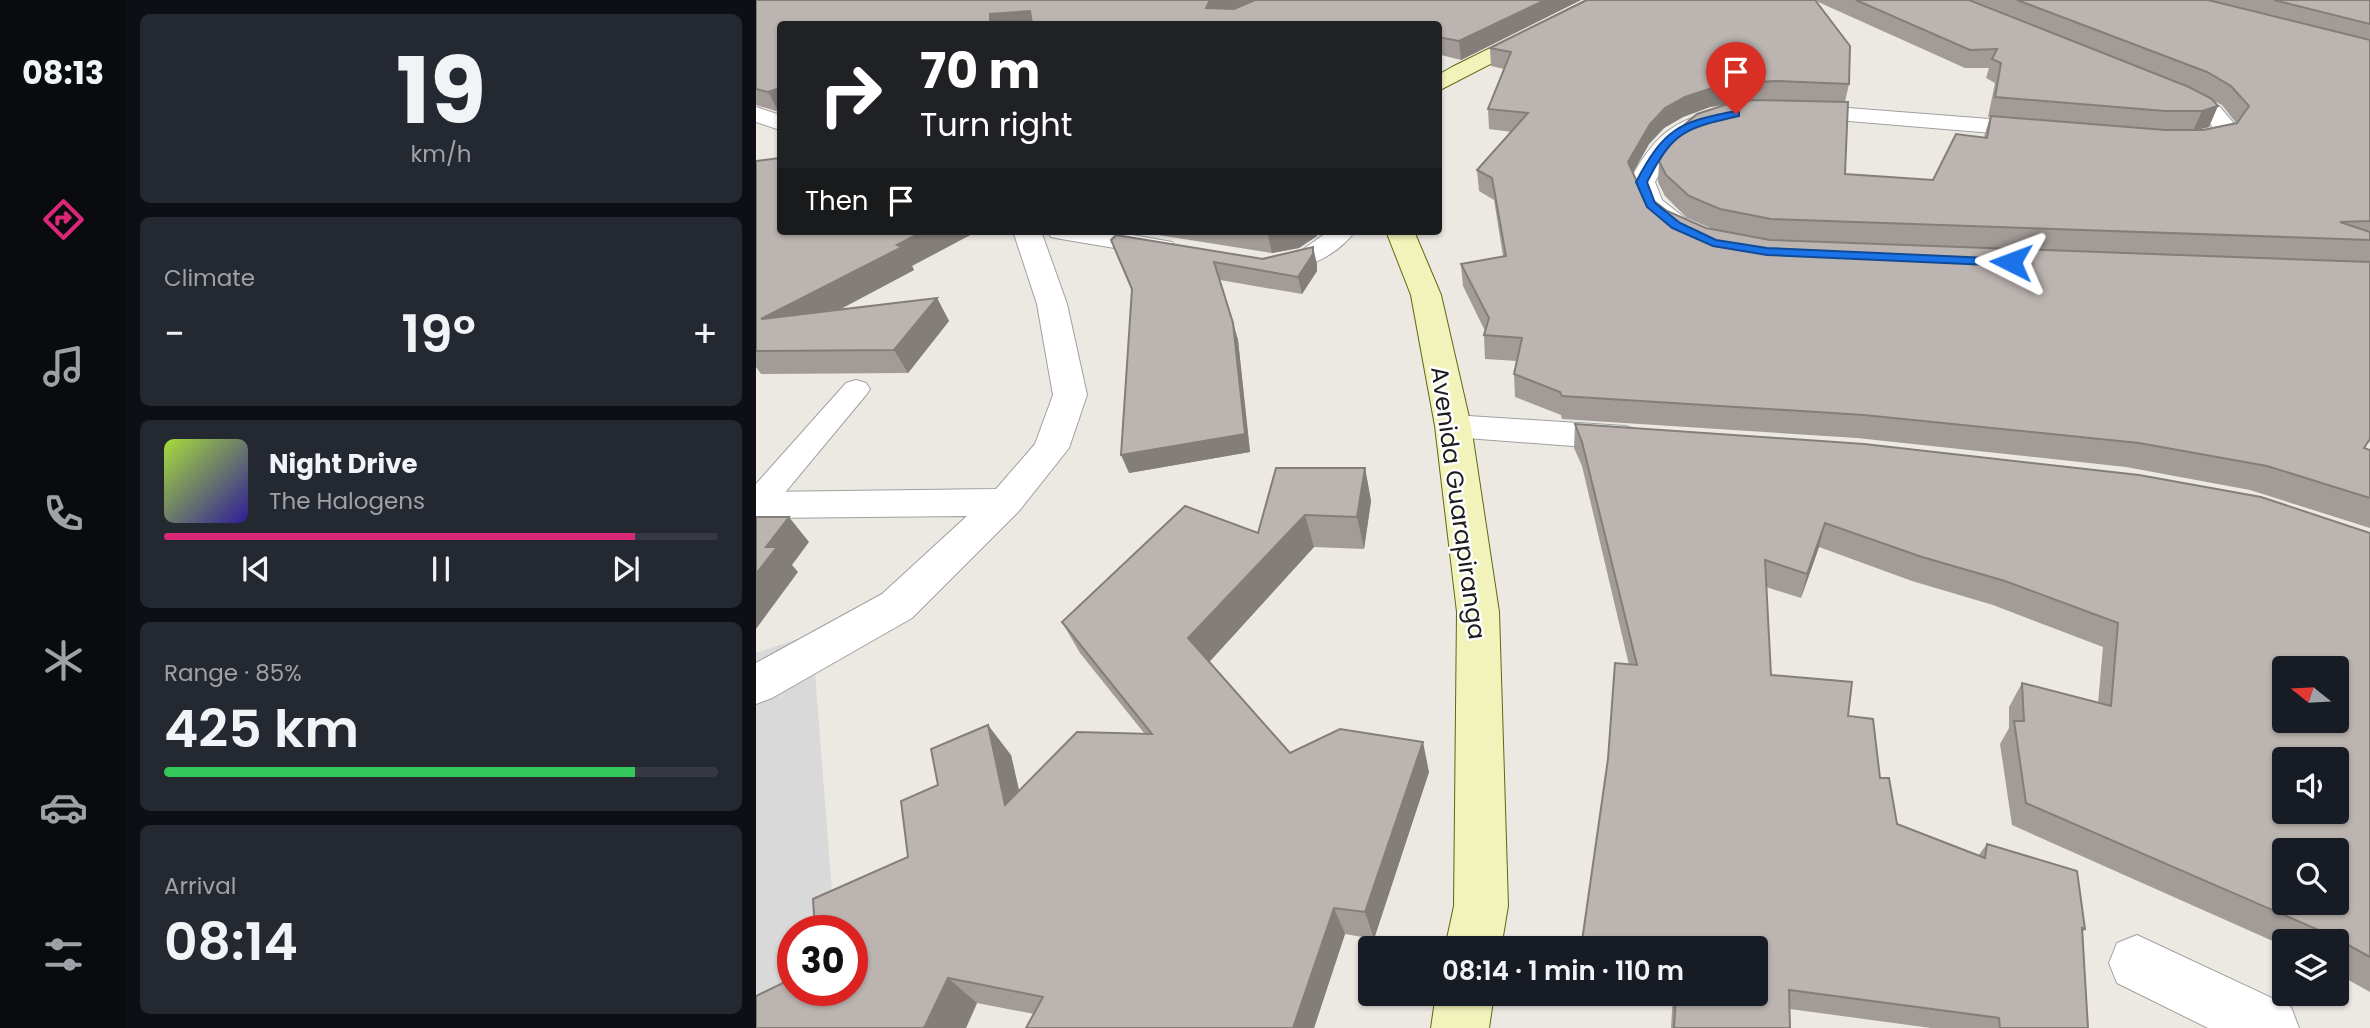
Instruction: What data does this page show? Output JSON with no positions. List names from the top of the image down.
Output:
{
  "streets": {
    "main road": ["Avenida Guarapiranga"]
  },
  "north": "left",
  "page": {
    "tabs": "08:13",
    "tile": [
      ["19", "km/h"],
      "Climate",
      ["Range · 85%", "425 km"],
      ["Arrival", "08:14"]
    ],
    "turn": ["70 m", "Turn right"],
    "then": "Then",
    "heat": ["−", "19°", "+"],
    "song": ["Night Drive", "The Halogens"],
    "limit": "30",
    "trip": "08:14 · 1 min · 110 m"
  }
}
